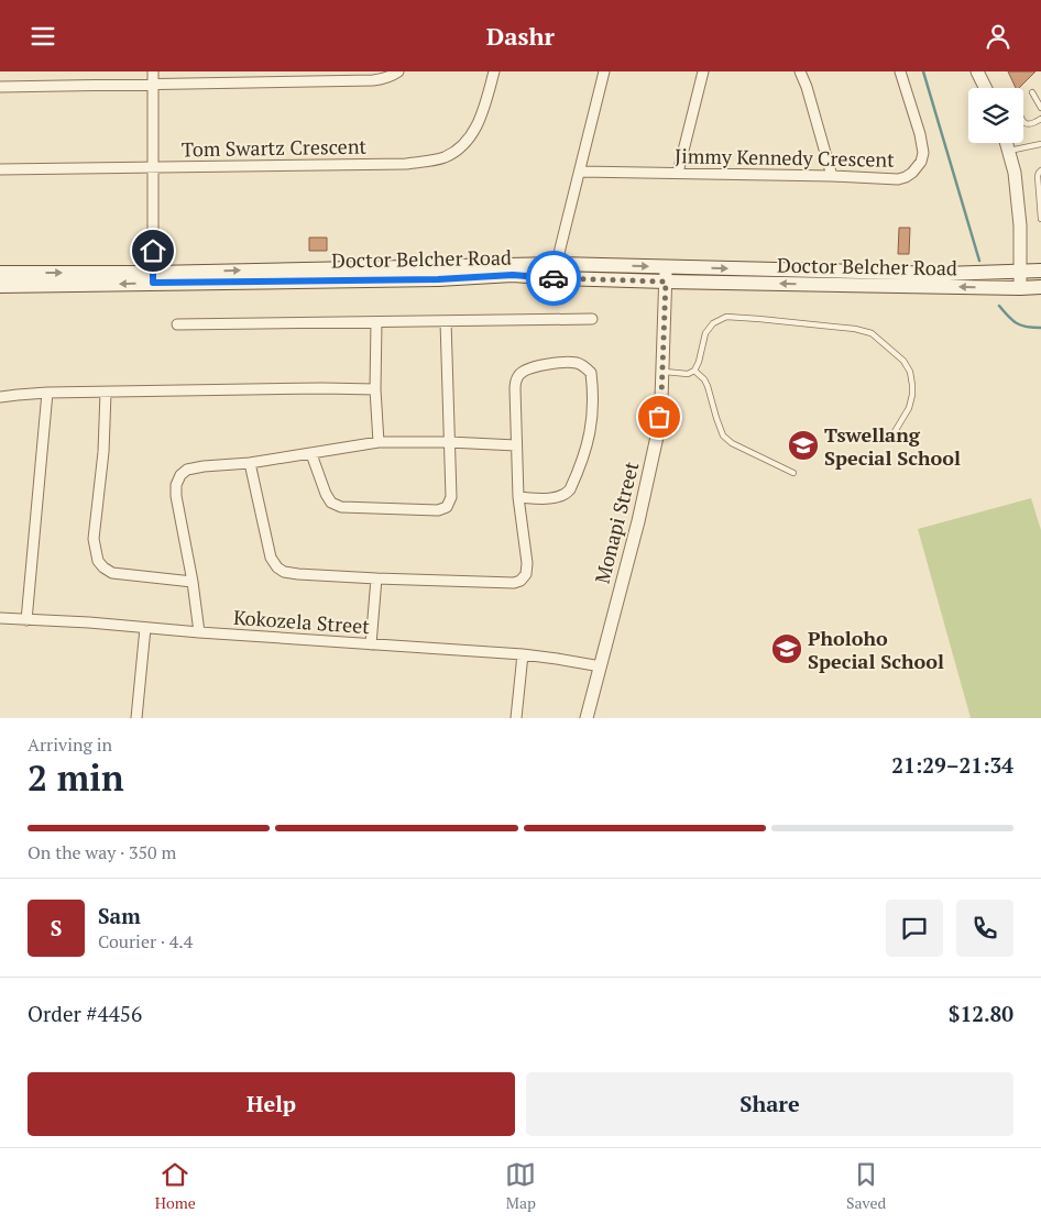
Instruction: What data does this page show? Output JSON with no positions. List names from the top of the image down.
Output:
{
  "streets": {
    "main road": ["Doctor Belcher Road"],
    "street": [
      "Tom Swartz Crescent",
      "Jimmy Kennedy Crescent",
      "Monapi Street",
      "Kokozela Street"
    ]
  },
  "crossings": [
    ["Doctor Belcher Road", "Monapi Street"],
    ["Monapi Street", "Kokozela Street"]
  ],
  "places": {
    "school or university": ["Tswellang Special School", "Pholoho Special School"]
  },
  "page": {
    "header": "Dashr",
    "heading": ["2 min", "Arriving in", "21:29–21:34"],
    "panel": [
      "Sam",
      "Courier · 4.4",
      "Order #4456",
      "$12.80"
    ],
    "bar": "On the way · 350 m",
    "round": "S",
    "buttons": ["Help", "Share"],
    "tabs": ["Home", "Map", "Saved"]
  }
}
